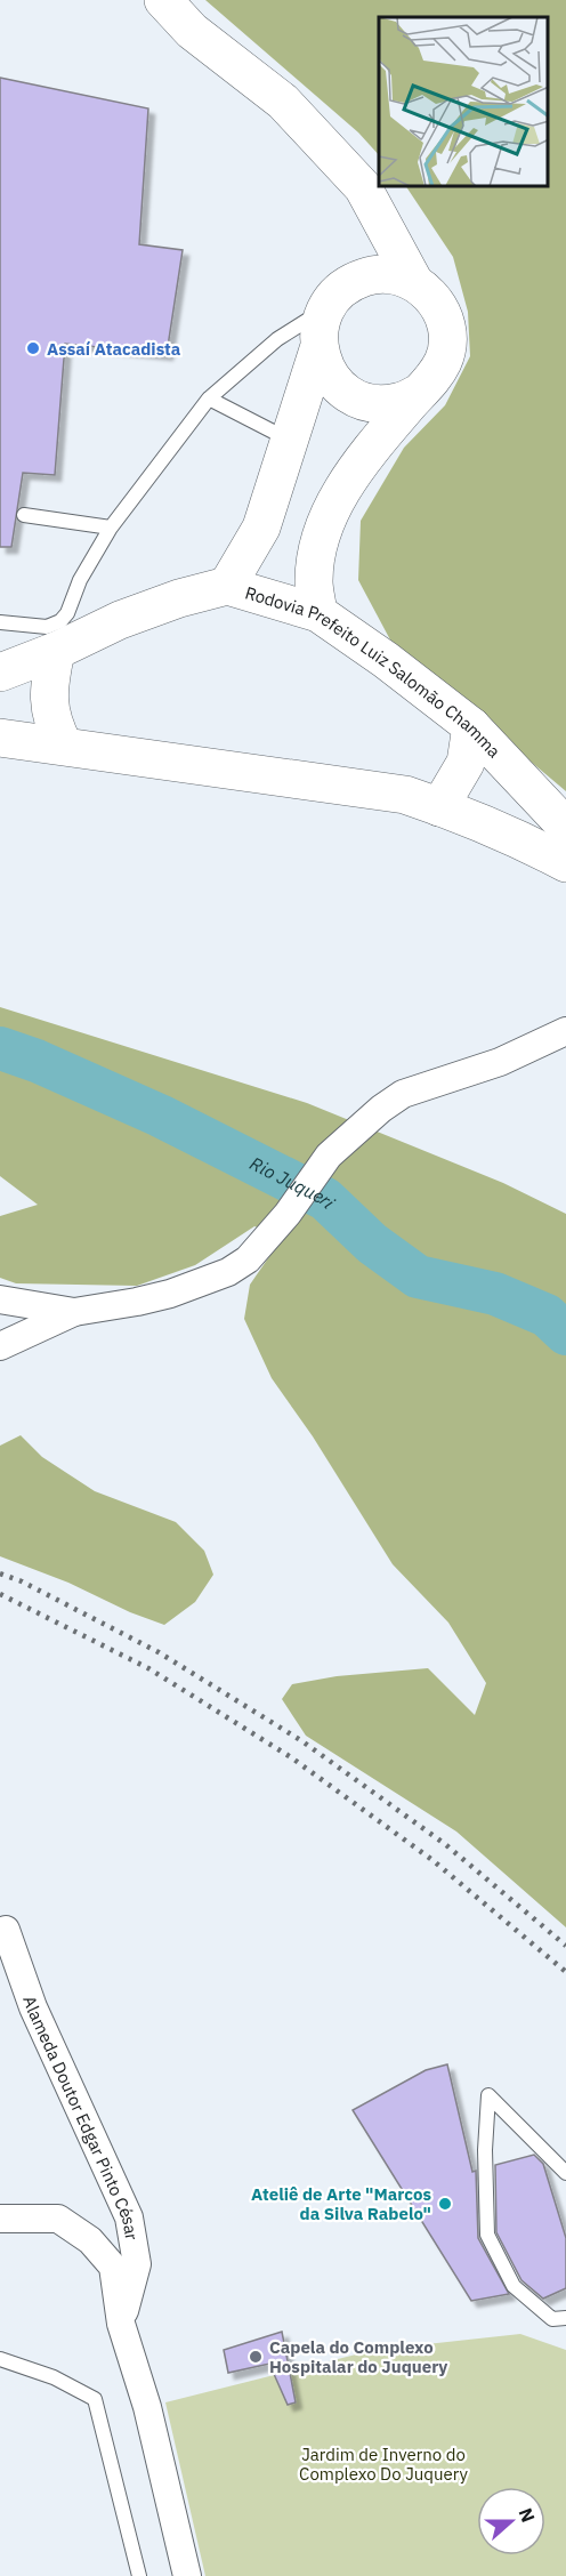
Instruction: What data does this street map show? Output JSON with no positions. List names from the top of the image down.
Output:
{
  "streets": {
    "main road": ["Rodovia Prefeito Luiz Salomão Chamma"],
    "street": ["Alameda Doutor Edgar Pinto César"]
  },
  "water": ["Rio Juqueri"],
  "parks": ["Jardim de Inverno do Complexo Do Juquery"],
  "places": ["Assaí Atacadista", "Ateliê de Arte \"Marcos da Silva Rabelo\"", "Capela do Complexo Hospitalar do Juquery"],
  "north": "right"
}
